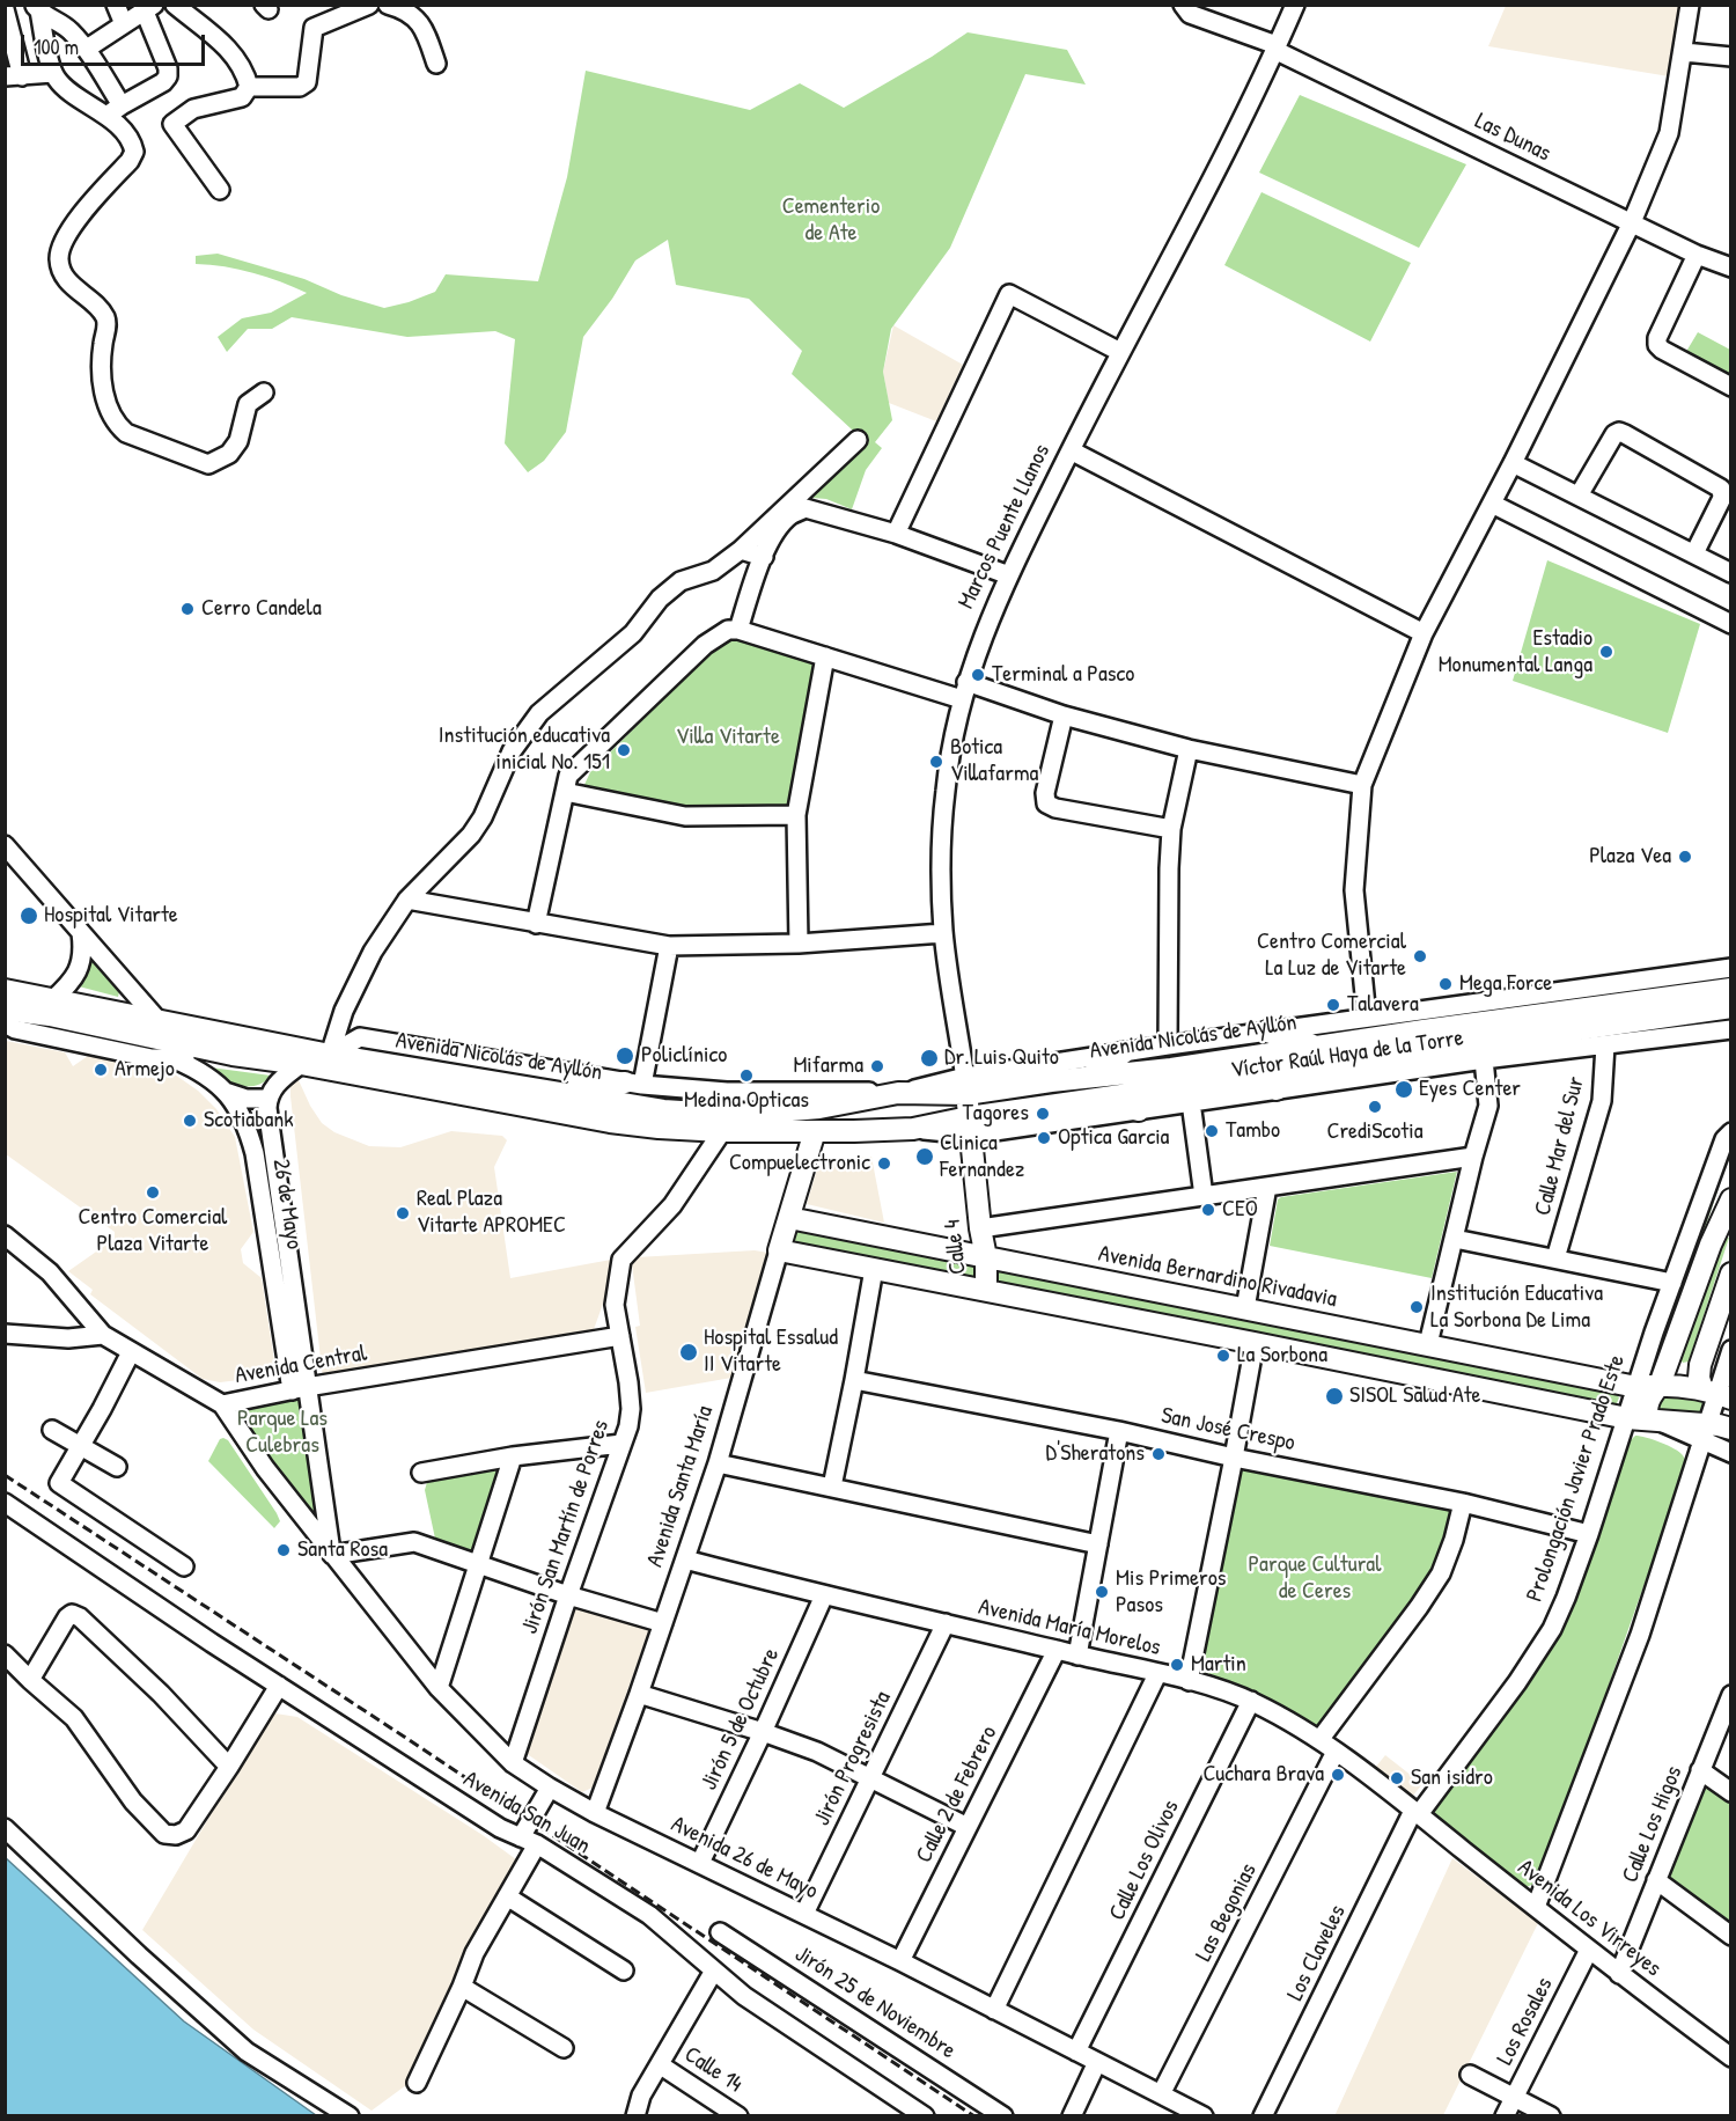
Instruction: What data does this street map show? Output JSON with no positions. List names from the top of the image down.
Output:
{
  "streets": {
    "main road": [
      "Marcos Puente Llanos",
      "Avenida Nicolás de Ayllón",
      "Calle 4",
      "Avenida Bernardino Rivadavia",
      "Prolongación Javier Prado Este",
      "Avenida Santa María"
    ],
    "street": [
      "Las Dunas",
      "Víctor Raúl Haya de la Torre",
      "Calle Mar del Sur",
      "26 de Mayo",
      "Avenida Central",
      "San José Crespo",
      "Jirón San Martín de Porres",
      "Avenida María Morelos",
      "Jirón 5 de Octubre",
      "Jirón Progresista",
      "Calle 2 de Febrero",
      "Avenida San Juan",
      "Calle Los Higos",
      "Avenida 26 de Mayo",
      "Calle Los Olivos",
      "Las Begonias",
      "Avenida Los Virreyes",
      "Los Claveles",
      "Jirón 25 de Noviembre",
      "Los Rosales",
      "Calle 14"
    ]
  },
  "crossings": [
    ["Las Dunas", "Marcos Puente Llanos"],
    ["Marcos Puente Llanos", "Avenida Nicolás de Ayllón"],
    ["Marcos Puente Llanos", "Víctor Raúl Haya de la Torre"],
    ["Marcos Puente Llanos", "Calle 4"],
    ["Avenida Nicolás de Ayllón", "Víctor Raúl Haya de la Torre"],
    ["Avenida Nicolás de Ayllón", "Calle 4"],
    ["Avenida Nicolás de Ayllón", "Avenida Santa María"],
    ["Avenida Nicolás de Ayllón", "Jirón San Martín de Porres"],
    ["Víctor Raúl Haya de la Torre", "Calle Mar del Sur"],
    ["Víctor Raúl Haya de la Torre", "Calle 4"],
    ["26 de Mayo", "Avenida Central"],
    ["Calle 4", "Avenida Bernardino Rivadavia"],
    ["Avenida Bernardino Rivadavia", "Prolongación Javier Prado Este"],
    ["Avenida Bernardino Rivadavia", "Avenida Santa María"],
    ["Avenida Central", "Jirón San Martín de Porres"],
    ["Avenida Central", "Avenida 26 de Mayo"],
    ["San José Crespo", "Prolongación Javier Prado Este"],
    ["Prolongación Javier Prado Este", "Avenida María Morelos"],
    ["Prolongación Javier Prado Este", "Avenida Los Virreyes"],
    ["Prolongación Javier Prado Este", "Los Claveles"],
    ["Avenida Santa María", "Avenida María Morelos"],
    ["Avenida Santa María", "Avenida 26 de Mayo"],
    ["Jirón San Martín de Porres", "Avenida 26 de Mayo"],
    ["Avenida María Morelos", "Jirón 5 de Octubre"],
    ["Avenida María Morelos", "Jirón Progresista"],
    ["Avenida María Morelos", "Calle 2 de Febrero"],
    ["Avenida María Morelos", "Calle Los Olivos"],
    ["Avenida María Morelos", "Las Begonias"],
    ["Avenida María Morelos", "Avenida Los Virreyes"],
    ["Avenida María Morelos", "Los Claveles"],
    ["Jirón 5 de Octubre", "Avenida 26 de Mayo"],
    ["Jirón Progresista", "Avenida 26 de Mayo"],
    ["Calle 2 de Febrero", "Avenida 26 de Mayo"],
    ["Calle Los Higos", "Avenida Los Virreyes"],
    ["Avenida 26 de Mayo", "Calle Los Olivos"],
    ["Avenida 26 de Mayo", "Las Begonias"],
    ["Avenida Los Virreyes", "Los Claveles"],
    ["Avenida Los Virreyes", "Los Rosales"]
  ],
  "parks": [
    "Cementerio de Ate",
    "Villa Vitarte",
    "Parque Las Culebras",
    "Parque Cultural de Ceres"
  ],
  "places": [
    "Cerro Candela",
    "Estadio Monumental Langa",
    "Terminal a Pasco",
    "Institución educativa inicial No. 151",
    "Botica Villafarma",
    "Plaza Vea",
    "Hospital Vitarte",
    "Centro Comercial La Luz de Vitarte",
    "Mega Force",
    "Talavera",
    "Policlínico",
    "Dr. Luis Quito",
    "Mifarma",
    "Armejo",
    "Medina Opticas",
    "Eyes Center",
    "CrediScotia",
    "Tagores",
    "Scotiabank",
    "Tambo",
    "Optica Garcia",
    "Clinica Fernandez",
    "Compuelectronic",
    "Centro Comercial Plaza Vitarte",
    "CEO",
    "Real Plaza Vitarte APROMEC",
    "Institución Educativa La Sorbona De Lima",
    "Hospital Essalud II Vitarte",
    "La Sorbona",
    "SISOL Salud Ate",
    "D'Sheratons",
    "Santa Rosa",
    "Mis Primeros Pasos",
    "Martin",
    "Cuchara Brava",
    "San isidro"
  ],
  "scale_bar": "100 m"
}
